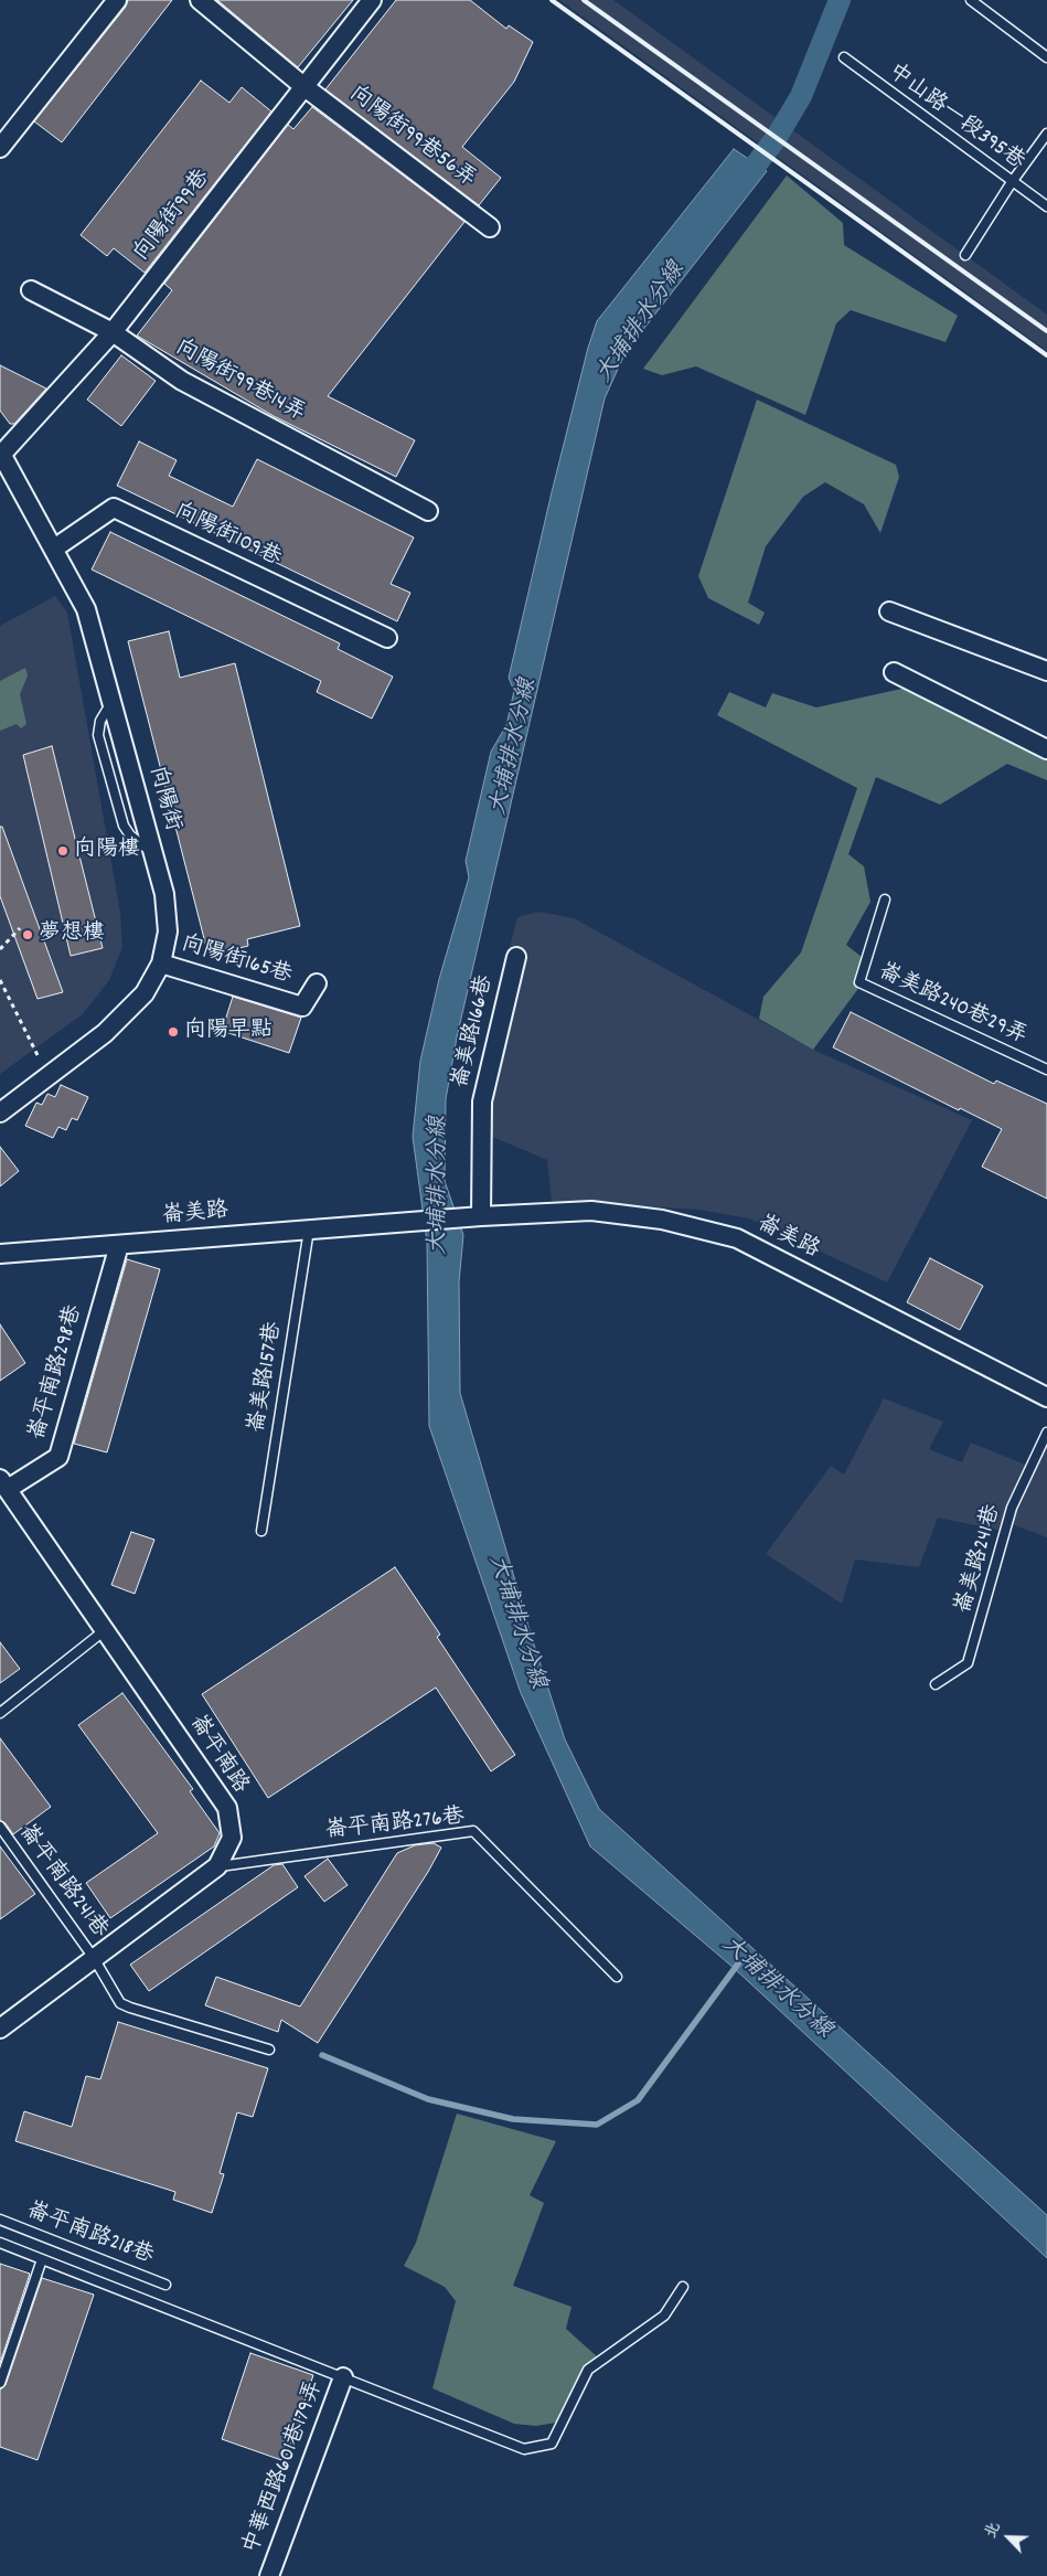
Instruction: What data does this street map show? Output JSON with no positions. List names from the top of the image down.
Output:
{
  "streets": {
    "street": [
      "向陽街99巷56弄",
      "向陽街99巷",
      "向陽街99巷14弄",
      "向陽街109巷",
      "向陽街",
      "向陽街165巷",
      "崙美路166巷",
      "崙美路",
      "崙平南路298巷",
      "崙平南路",
      "中華西路601巷179弄"
    ],
    "lane": [
      "中山路一段395巷",
      "崙美路240巷29弄",
      "崙美路157巷",
      "崙美路241巷",
      "崙平南路276巷",
      "崙平南路241巷",
      "崙平南路218巷"
    ]
  },
  "crossings": [
    ["向陽街99巷56弄", "向陽街99巷"],
    ["向陽街99巷", "向陽街99巷14弄"],
    ["向陽街99巷", "向陽街"],
    ["向陽街109巷", "向陽街"],
    ["向陽街", "向陽街165巷"],
    ["崙美路166巷", "崙美路"],
    ["崙美路", "崙平南路298巷"],
    ["崙美路", "崙美路157巷"],
    ["崙平南路298巷", "崙平南路"],
    ["崙平南路", "崙平南路276巷"],
    ["崙平南路", "崙平南路241巷"]
  ],
  "water": ["大埔排水分線"],
  "places": ["向陽樓", "夢想樓", "向陽早點"],
  "north": "top left"
}
